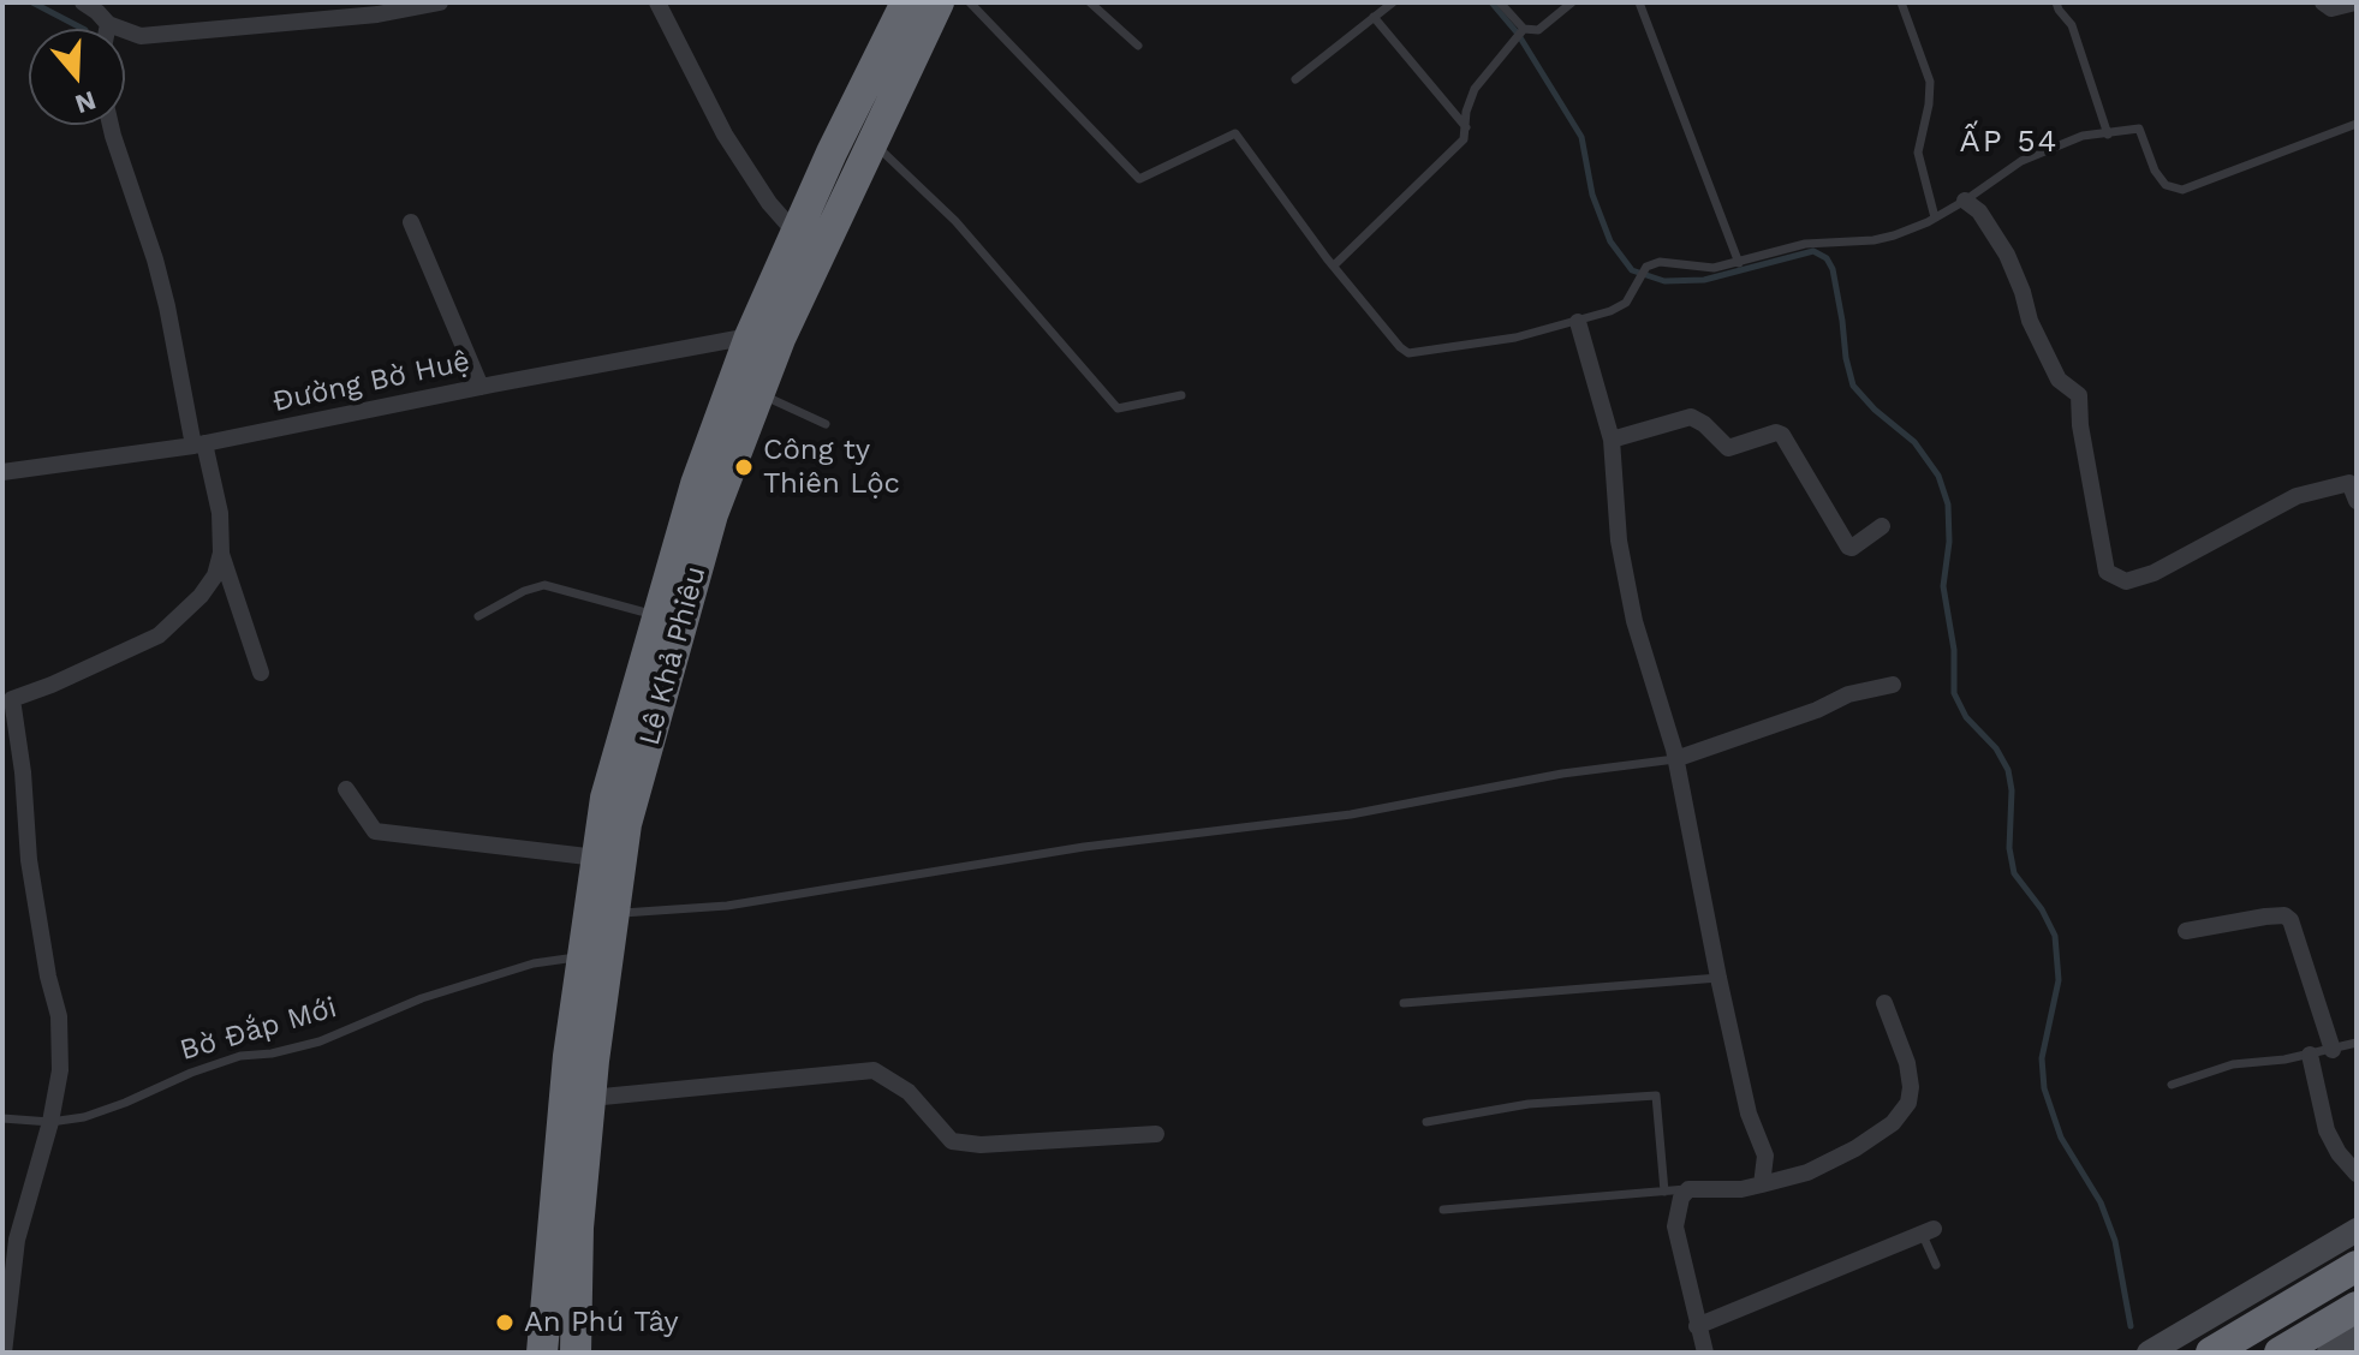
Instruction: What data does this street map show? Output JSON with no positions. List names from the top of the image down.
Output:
{
  "streets": {
    "highway": ["Lê Khả Phiêu"],
    "street": ["Đường Bờ Huệ"],
    "lane": ["Bờ Đắp Mới"]
  },
  "crossings": [
    ["Đường Bờ Huệ", "Lê Khả Phiêu"],
    ["Lê Khả Phiêu", "Bờ Đắp Mới"]
  ],
  "districts": ["ẤP 54"],
  "places": ["Công ty Thiên Lộc", "An Phú Tây"],
  "north": "bottom"
}
